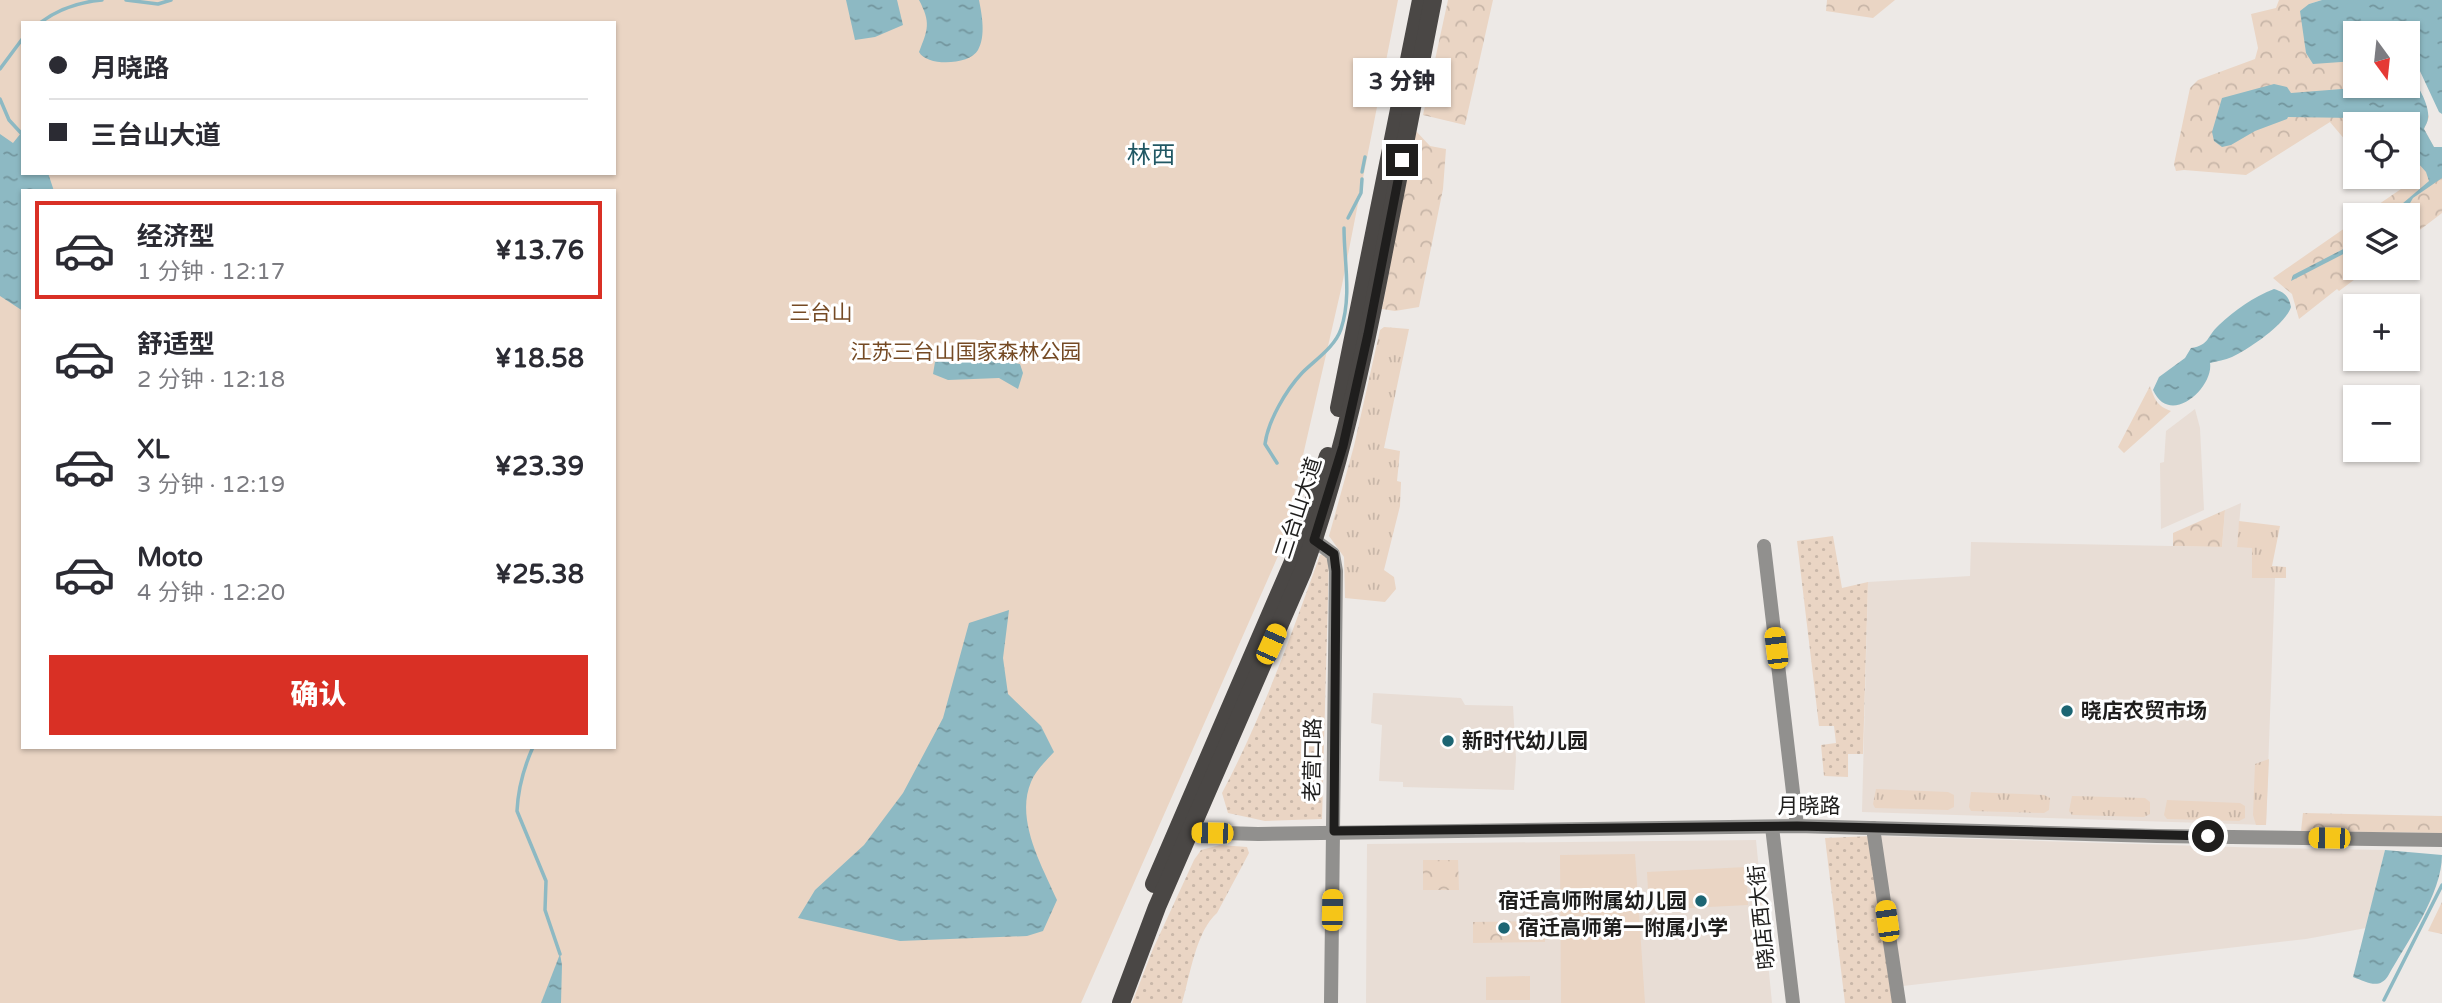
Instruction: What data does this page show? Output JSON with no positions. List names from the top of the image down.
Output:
{
  "streets": {
    "main road": ["三台山大道"],
    "street": ["老营口路", "月晓路", "晓店西大街"]
  },
  "crossings": [
    ["三台山大道", "老营口路"],
    ["三台山大道", "月晓路"],
    ["老营口路", "月晓路"],
    ["月晓路", "晓店西大街"]
  ],
  "districts": ["林西"],
  "parks": ["三台山", "江苏三台山国家森林公园"],
  "places": [
    "晓店农贸市场",
    "新时代幼儿园",
    "宿迁高师附属幼儿园",
    "宿迁高师第一附属小学"
  ],
  "north": "bottom",
  "page": {
    "map_buttons": ["+", "−"],
    "banner": ["月晓路", "三台山大道"],
    "bubble": "3 分钟",
    "list": [
      {
        "name": "经济型",
        "note": "1 分钟 · 12:17",
        "value": "¥13.76"
      },
      {
        "name": "舒适型",
        "note": "2 分钟 · 12:18",
        "value": "¥18.58"
      },
      {
        "name": "XL",
        "note": "3 分钟 · 12:19",
        "value": "¥23.39"
      },
      {
        "name": "Moto",
        "note": "4 分钟 · 12:20",
        "value": "¥25.38"
      }
    ],
    "buttons": "确认"
  }
}
